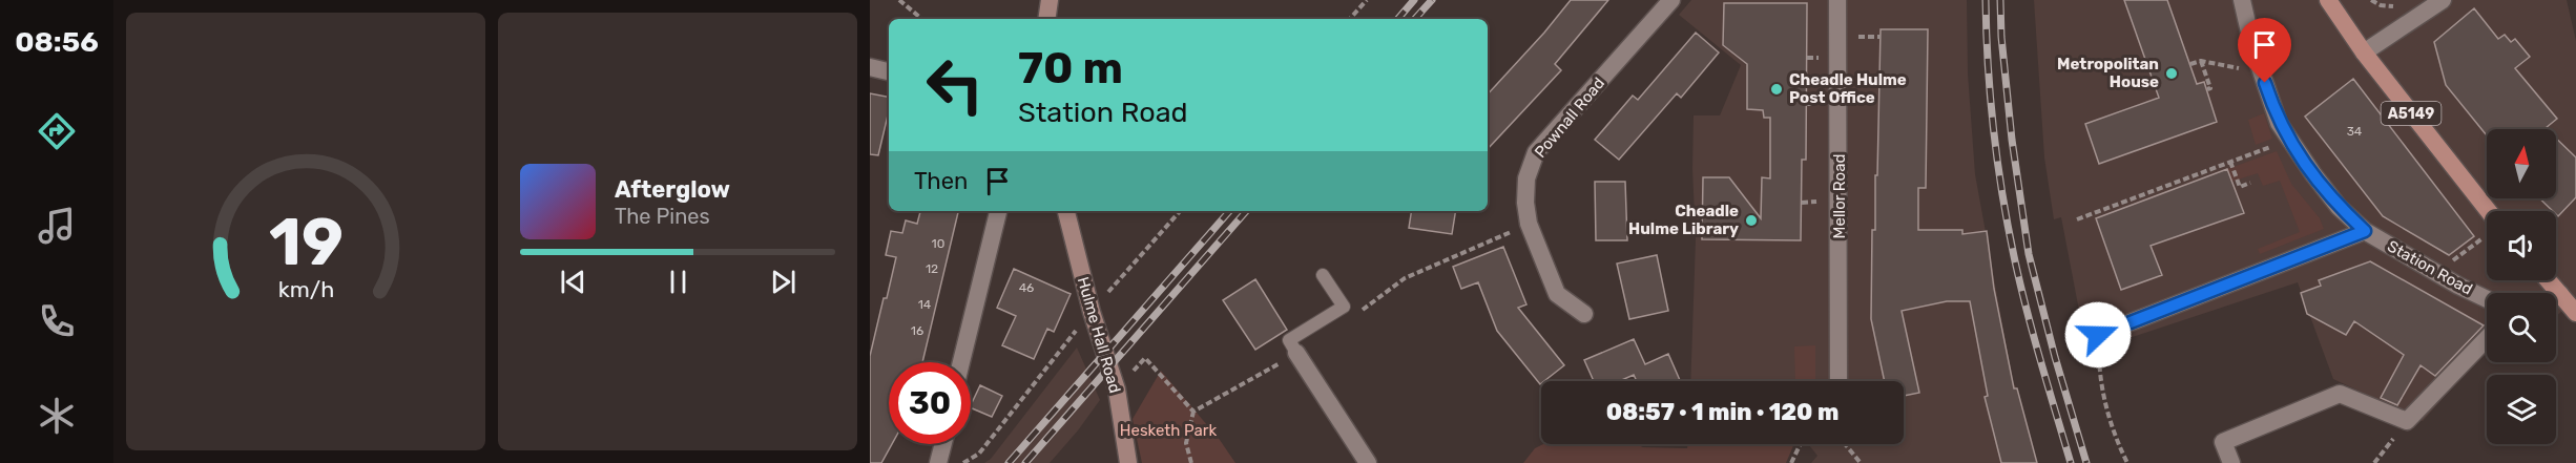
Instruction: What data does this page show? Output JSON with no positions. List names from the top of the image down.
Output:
{
  "streets": {
    "main road": ["A5149", "Hulme Hall Road"],
    "street": ["Pownall Road", "Mellor Road", "Station Road"]
  },
  "parks": ["Hesketh Park"],
  "places": ["Metropolitan House", "Cheadle Hulme Post Office", "Cheadle Hulme Library"],
  "house_numbers": [
    "34",
    "10",
    "12",
    "46",
    "14",
    "16"
  ],
  "north": "top",
  "page": {
    "tabs": "08:56",
    "turn": ["70 m", "Station Road"],
    "then": "Then",
    "song": ["Afterglow", "The Pines"],
    "limit": "30",
    "trip": "08:57 · 1 min · 120 m",
    "gauge": ["19", "km/h"]
  }
}
